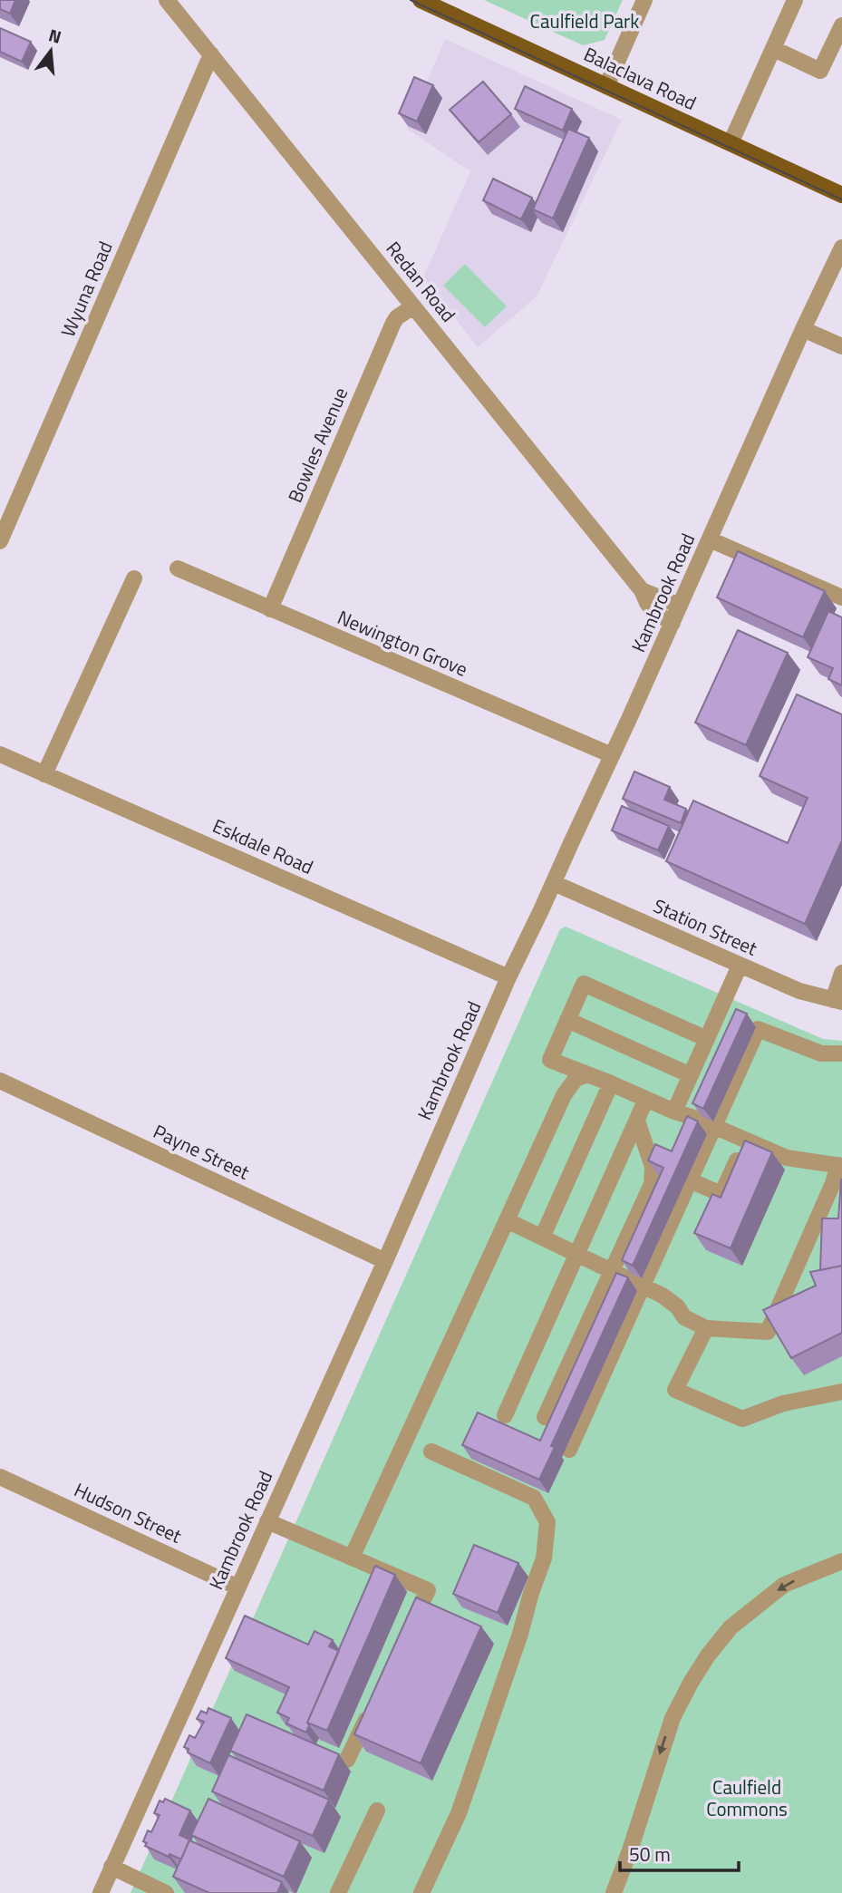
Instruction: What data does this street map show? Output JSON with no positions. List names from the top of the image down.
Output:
{
  "streets": {
    "main road": ["Balaclava Road"],
    "street": [
      "Redan Road",
      "Wyuna Road",
      "Bowles Avenue",
      "Kambrook Road",
      "Newington Grove",
      "Eskdale Road",
      "Station Street",
      "Payne Street",
      "Hudson Street"
    ]
  },
  "crossings": [
    ["Redan Road", "Wyuna Road"],
    ["Redan Road", "Bowles Avenue"],
    ["Redan Road", "Kambrook Road"],
    ["Bowles Avenue", "Newington Grove"],
    ["Kambrook Road", "Newington Grove"],
    ["Kambrook Road", "Eskdale Road"],
    ["Kambrook Road", "Station Street"],
    ["Kambrook Road", "Payne Street"],
    ["Kambrook Road", "Hudson Street"]
  ],
  "parks": ["Caulfield Park", "Caulfield Commons"],
  "scale_bar": "50 m",
  "north": "top"
}
